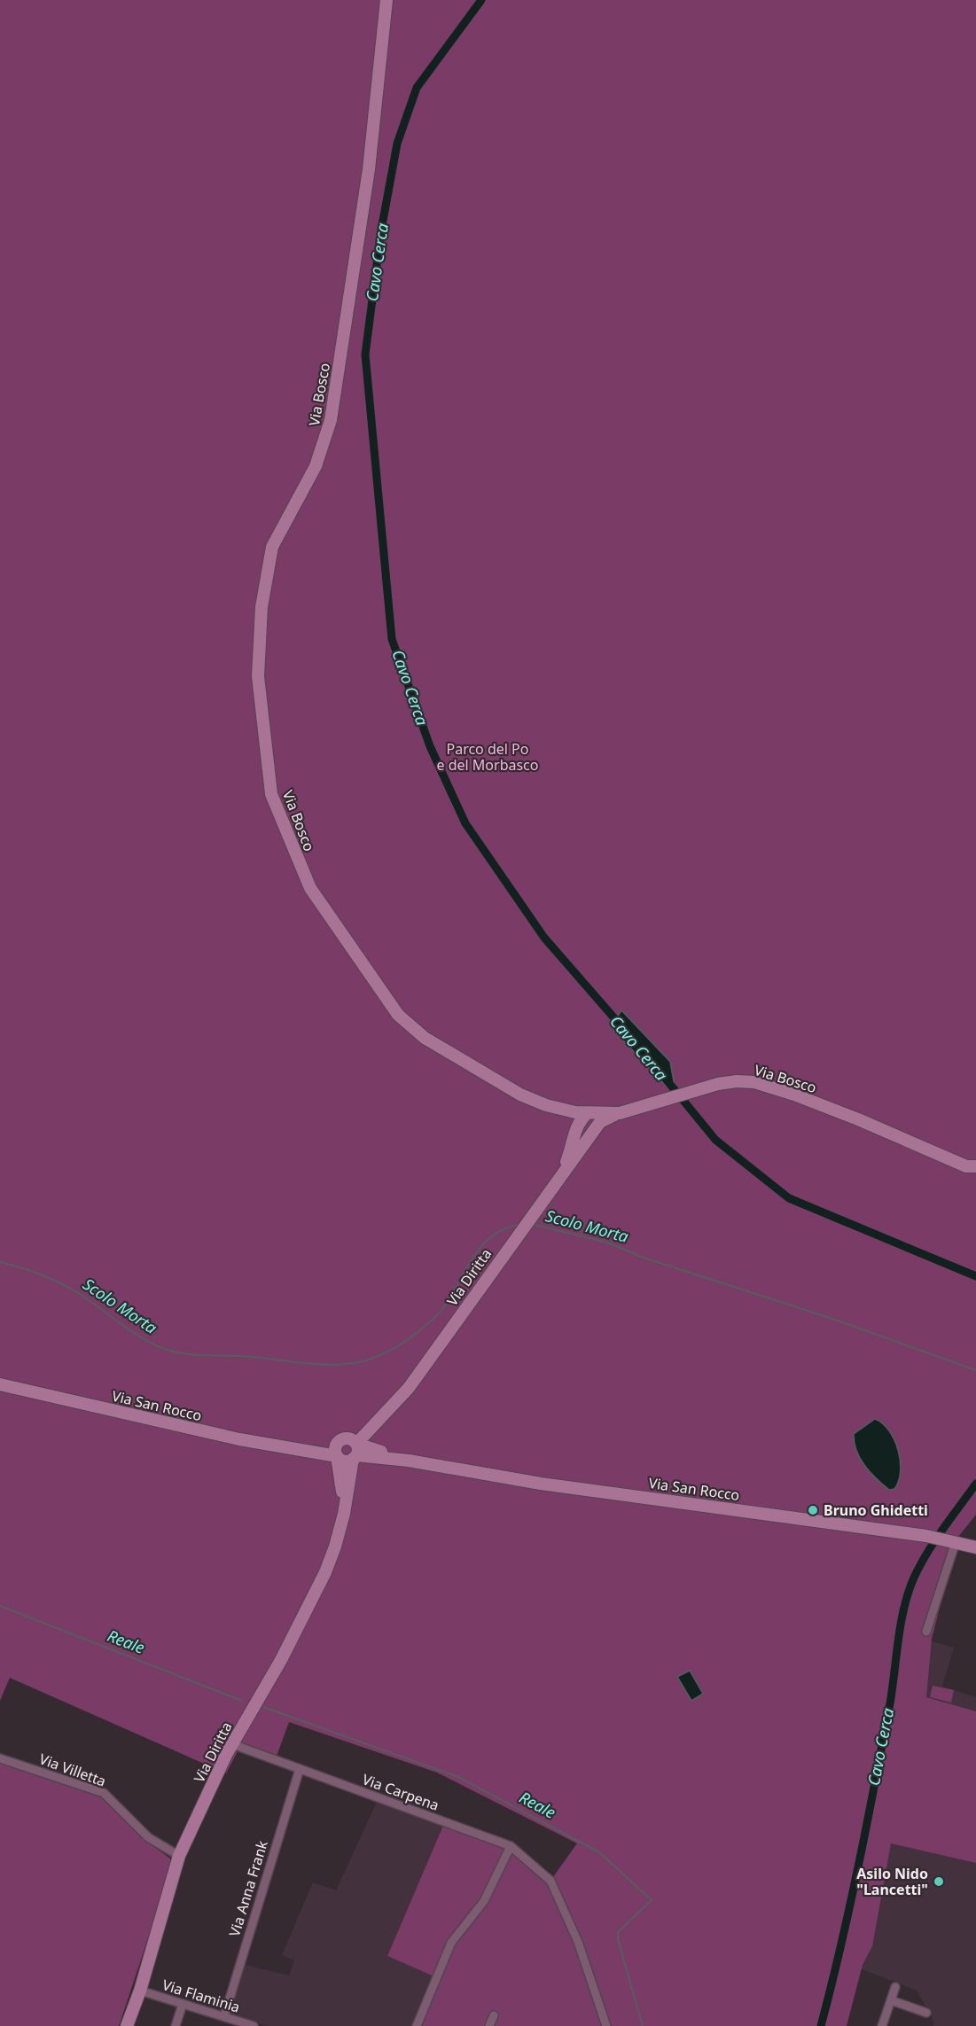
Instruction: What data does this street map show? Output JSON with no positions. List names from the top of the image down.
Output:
{
  "streets": {
    "street": [
      "Via Bosco",
      "Via Diritta",
      "Via San Rocco",
      "Via Villetta",
      "Via Carpena",
      "Via Anna Frank",
      "Via Flaminia"
    ]
  },
  "crossings": [
    ["Via Bosco", "Via Diritta"],
    ["Via Diritta", "Via San Rocco"],
    ["Via Diritta", "Via Villetta"],
    ["Via Diritta", "Via Carpena"],
    ["Via Diritta", "Via Flaminia"],
    ["Via Carpena", "Via Anna Frank"],
    ["Via Anna Frank", "Via Flaminia"]
  ],
  "water": ["Cavo Cerca", "Scolo Morta", "Reale"],
  "parks": ["Parco del Po e del Morbasco"],
  "places": ["Bruno Ghidetti", "Asilo Nido \"Lancetti\""]
}
